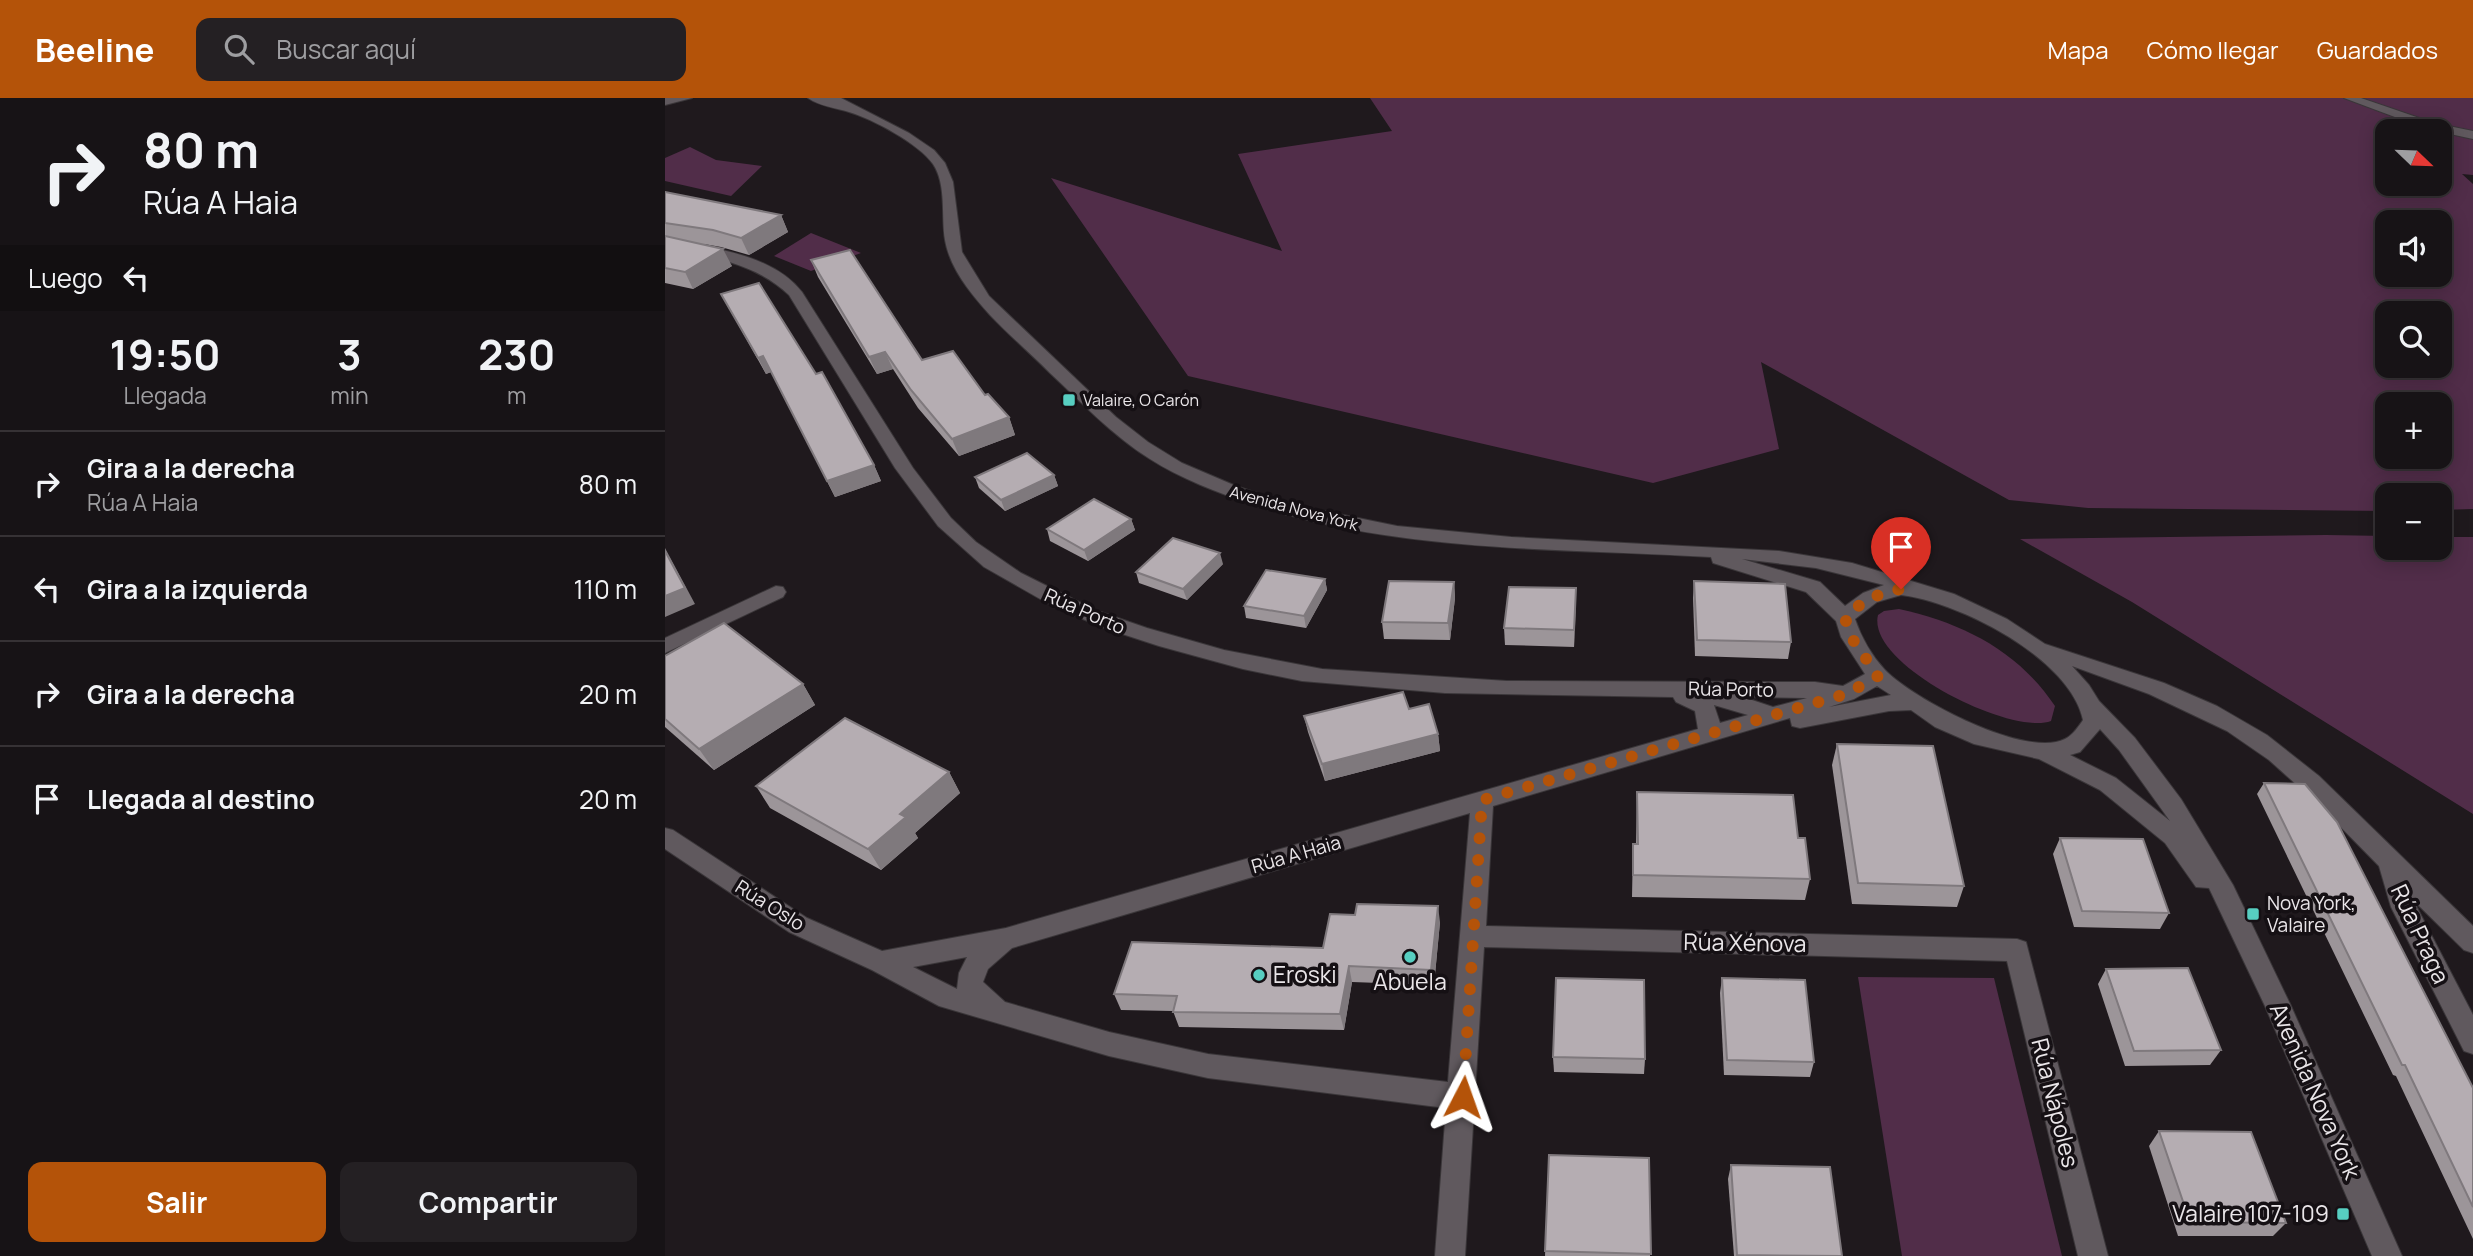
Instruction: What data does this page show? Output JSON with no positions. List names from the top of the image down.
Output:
{
  "streets": {
    "street": [
      "Avenida Nova York",
      "Rúa Porto",
      "Rúa A Haia",
      "Rúa Oslo",
      "Rúa Praga",
      "Rúa Xénova",
      "Rúa Nápoles"
    ]
  },
  "crossings": [
    ["Avenida Nova York", "Rúa A Haia"],
    ["Rúa Porto", "Rúa A Haia"],
    ["Rúa A Haia", "Rúa Oslo"],
    ["Rúa Xénova", "Rúa Nápoles"]
  ],
  "places": {
    "transit": ["Valaire, O Carón", "Nova York, Valaire", "Valaire 107-109"],
    "other": ["Abuela", "Eroski"]
  },
  "north": "bottom right",
  "page": {
    "header": "Beeline",
    "search": "Buscar aquí",
    "nav": ["Mapa", "Cómo llegar", "Guardados"],
    "turn": ["80 m", "Rúa A Haia"],
    "map_buttons": ["+", "−"],
    "then": "Luego",
    "eta": [
      "19:50",
      "Llegada",
      "3",
      "min",
      "230",
      "m"
    ],
    "list": [
      {
        "name": "Gira a la derecha",
        "note": "Rúa A Haia",
        "value": "80 m"
      },
      {
        "name": "Gira a la izquierda",
        "value": "110 m"
      },
      {
        "name": "Gira a la derecha",
        "value": "20 m"
      },
      {
        "name": "Llegada al destino",
        "value": "20 m"
      }
    ],
    "buttons": ["Salir", "Compartir"]
  }
}
